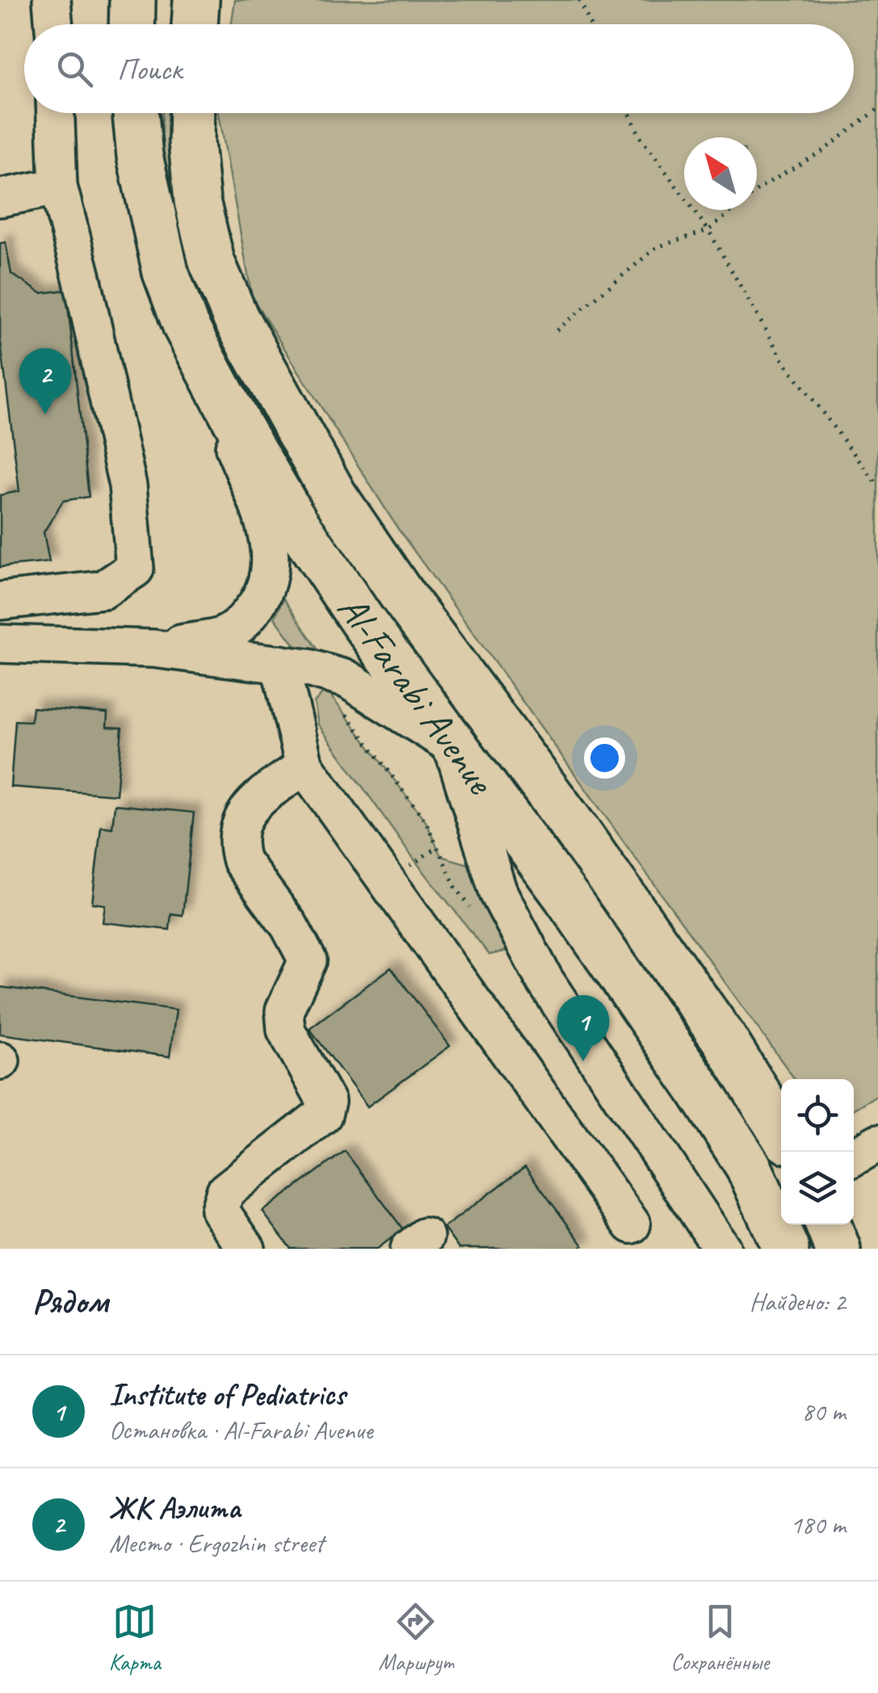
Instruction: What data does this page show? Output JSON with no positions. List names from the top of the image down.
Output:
{
  "streets": {
    "main road": ["Al-Farabi Avenue"]
  },
  "north": "top left",
  "page": {
    "search": "Поиск",
    "pins": ["2", "1"],
    "heading": ["Рядом", "Найдено: 2"],
    "list": [
      {
        "mark": "1",
        "name": "Institute of Pediatrics",
        "note": "Остановка · Al-Farabi Avenue",
        "value": "80 m"
      },
      {
        "mark": "2",
        "name": "ЖК Аэлита",
        "note": "Место · Ergozhin street",
        "value": "180 m"
      }
    ],
    "nav": ["Карта", "Маршрут", "Сохранённые"]
  }
}
